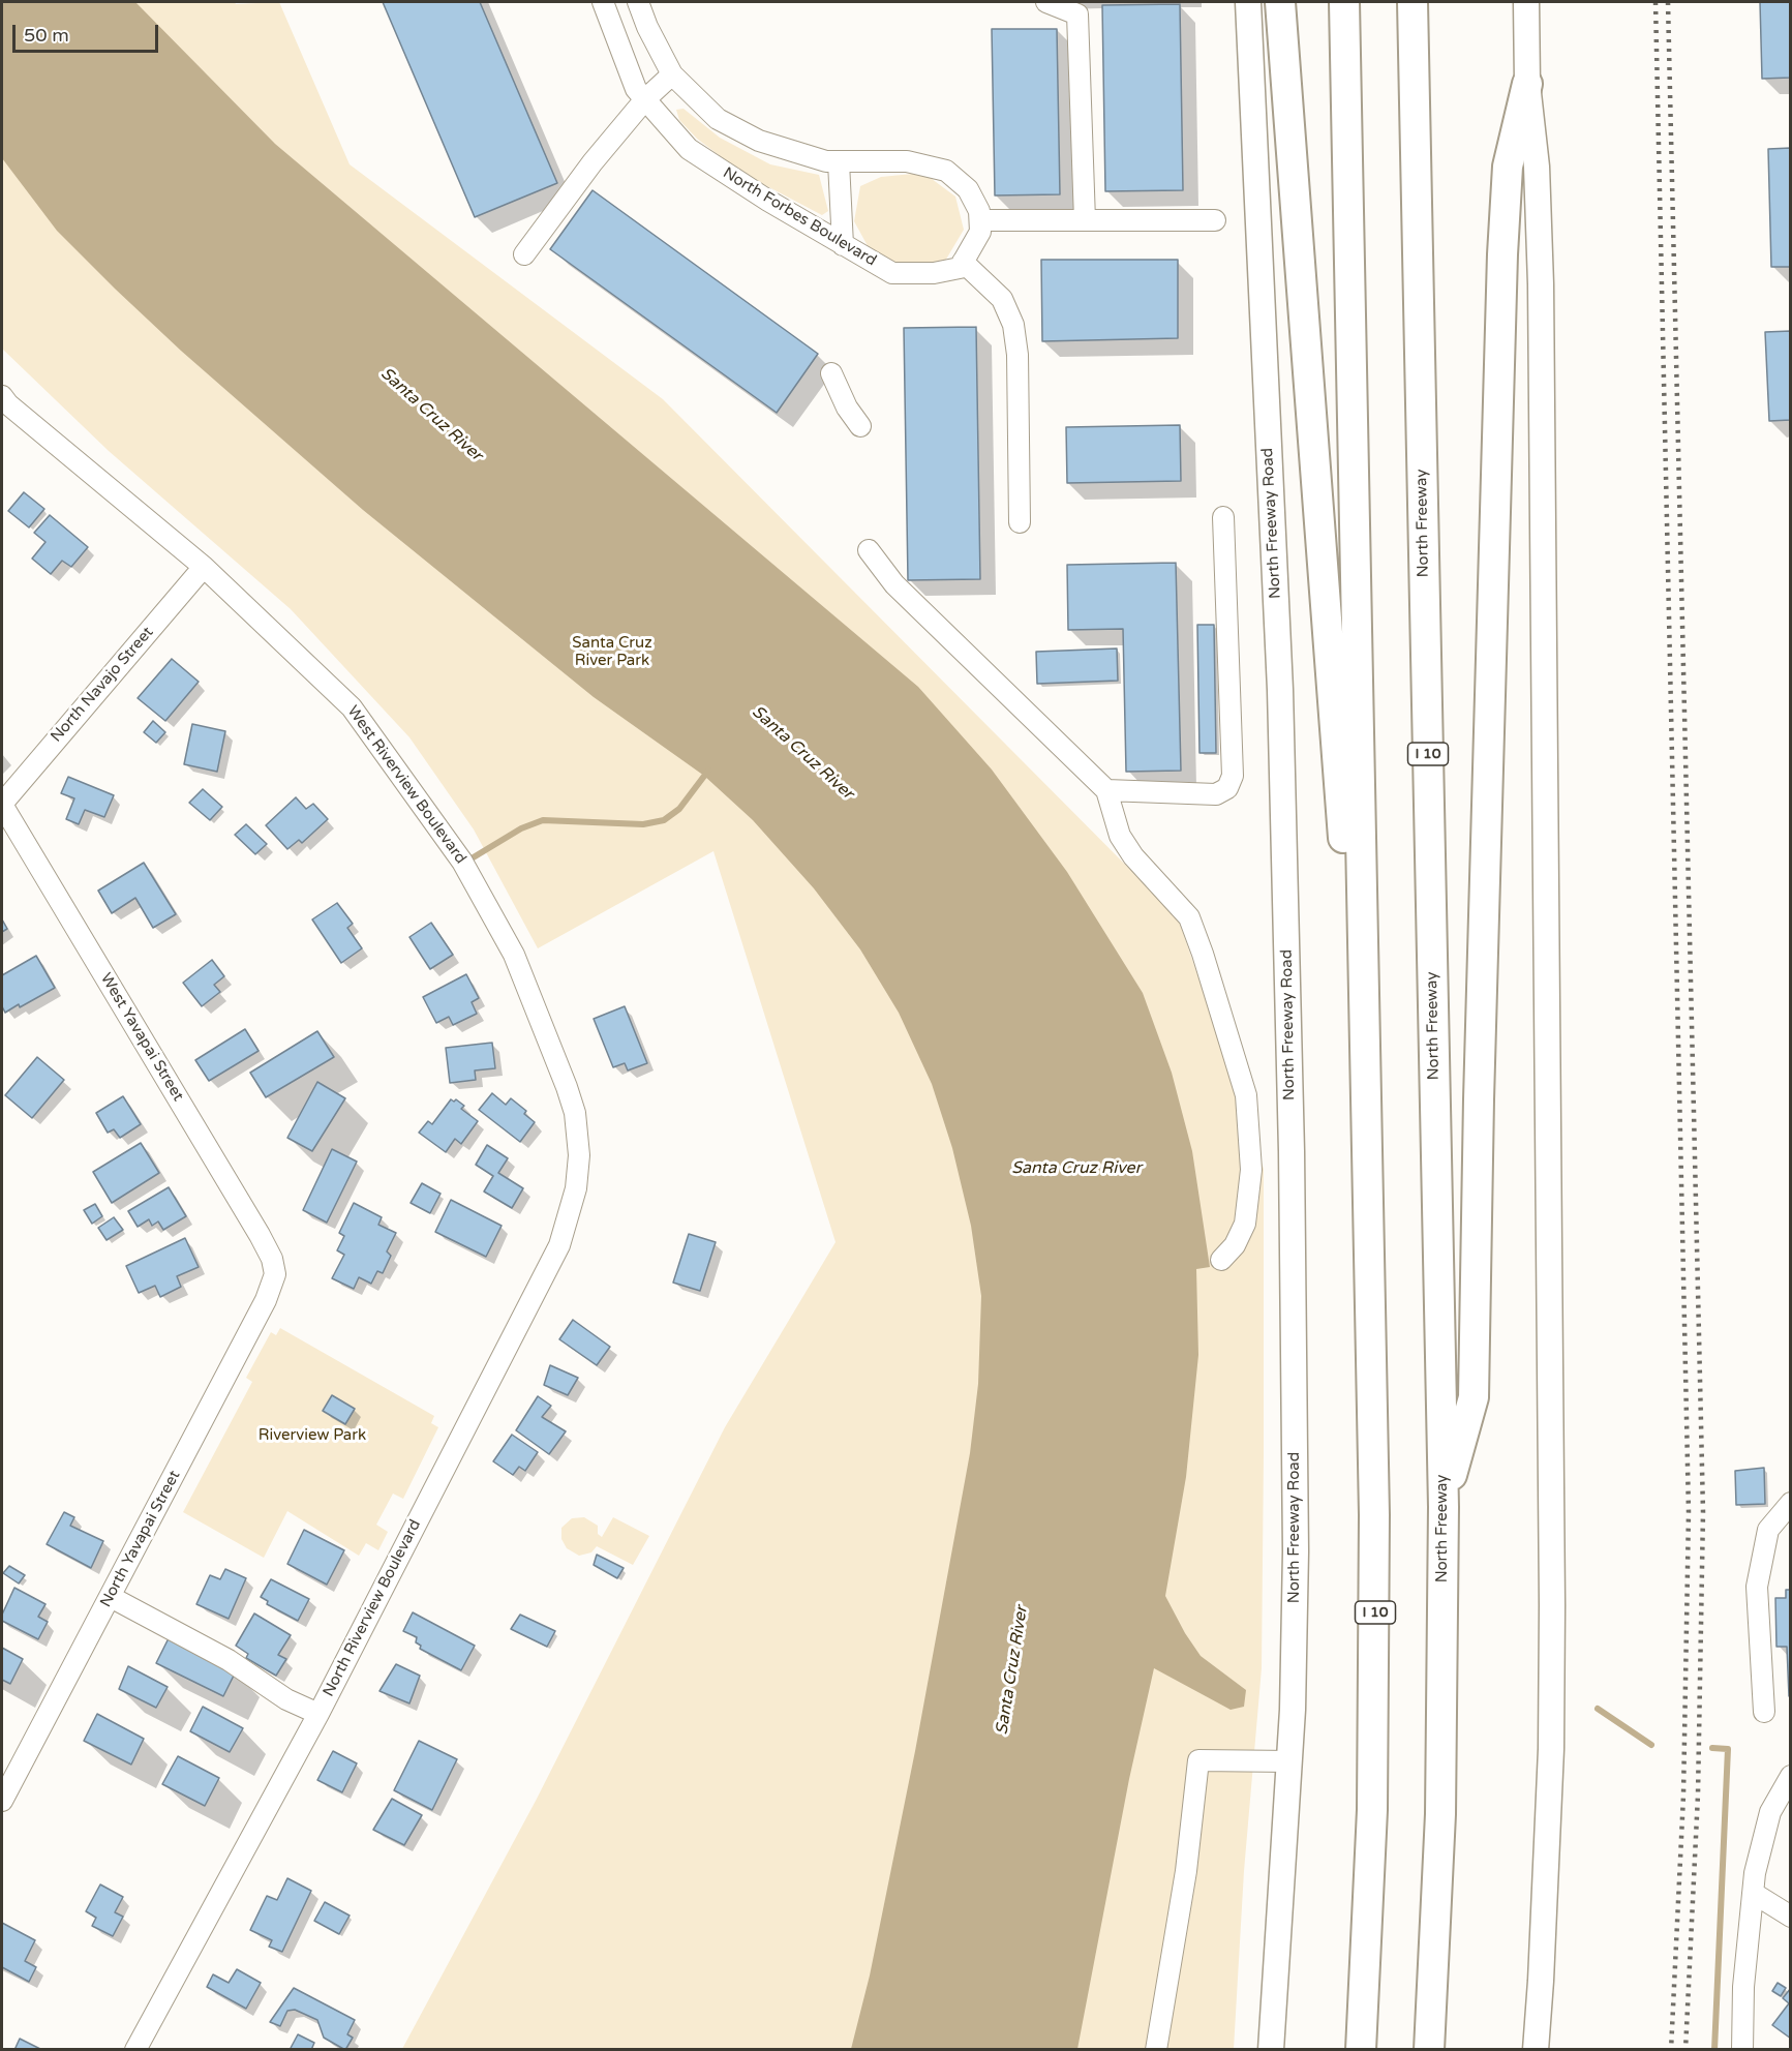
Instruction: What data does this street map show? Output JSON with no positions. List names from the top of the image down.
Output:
{
  "streets": {
    "highway": ["North Freeway", "I 10"],
    "main road": ["North Freeway Road"],
    "street": [
      "North Forbes Boulevard",
      "North Navajo Street",
      "West Riverview Boulevard",
      "West Yavapai Street",
      "North Yavapai Street",
      "North Riverview Boulevard"
    ]
  },
  "crossings": [
    ["North Navajo Street", "West Riverview Boulevard"],
    ["North Navajo Street", "West Yavapai Street"],
    ["West Riverview Boulevard", "North Riverview Boulevard"],
    ["West Yavapai Street", "North Yavapai Street"]
  ],
  "water": ["Santa Cruz River"],
  "parks": ["Santa Cruz River Park", "Riverview Park"],
  "scale_bar": "50 m"
}
